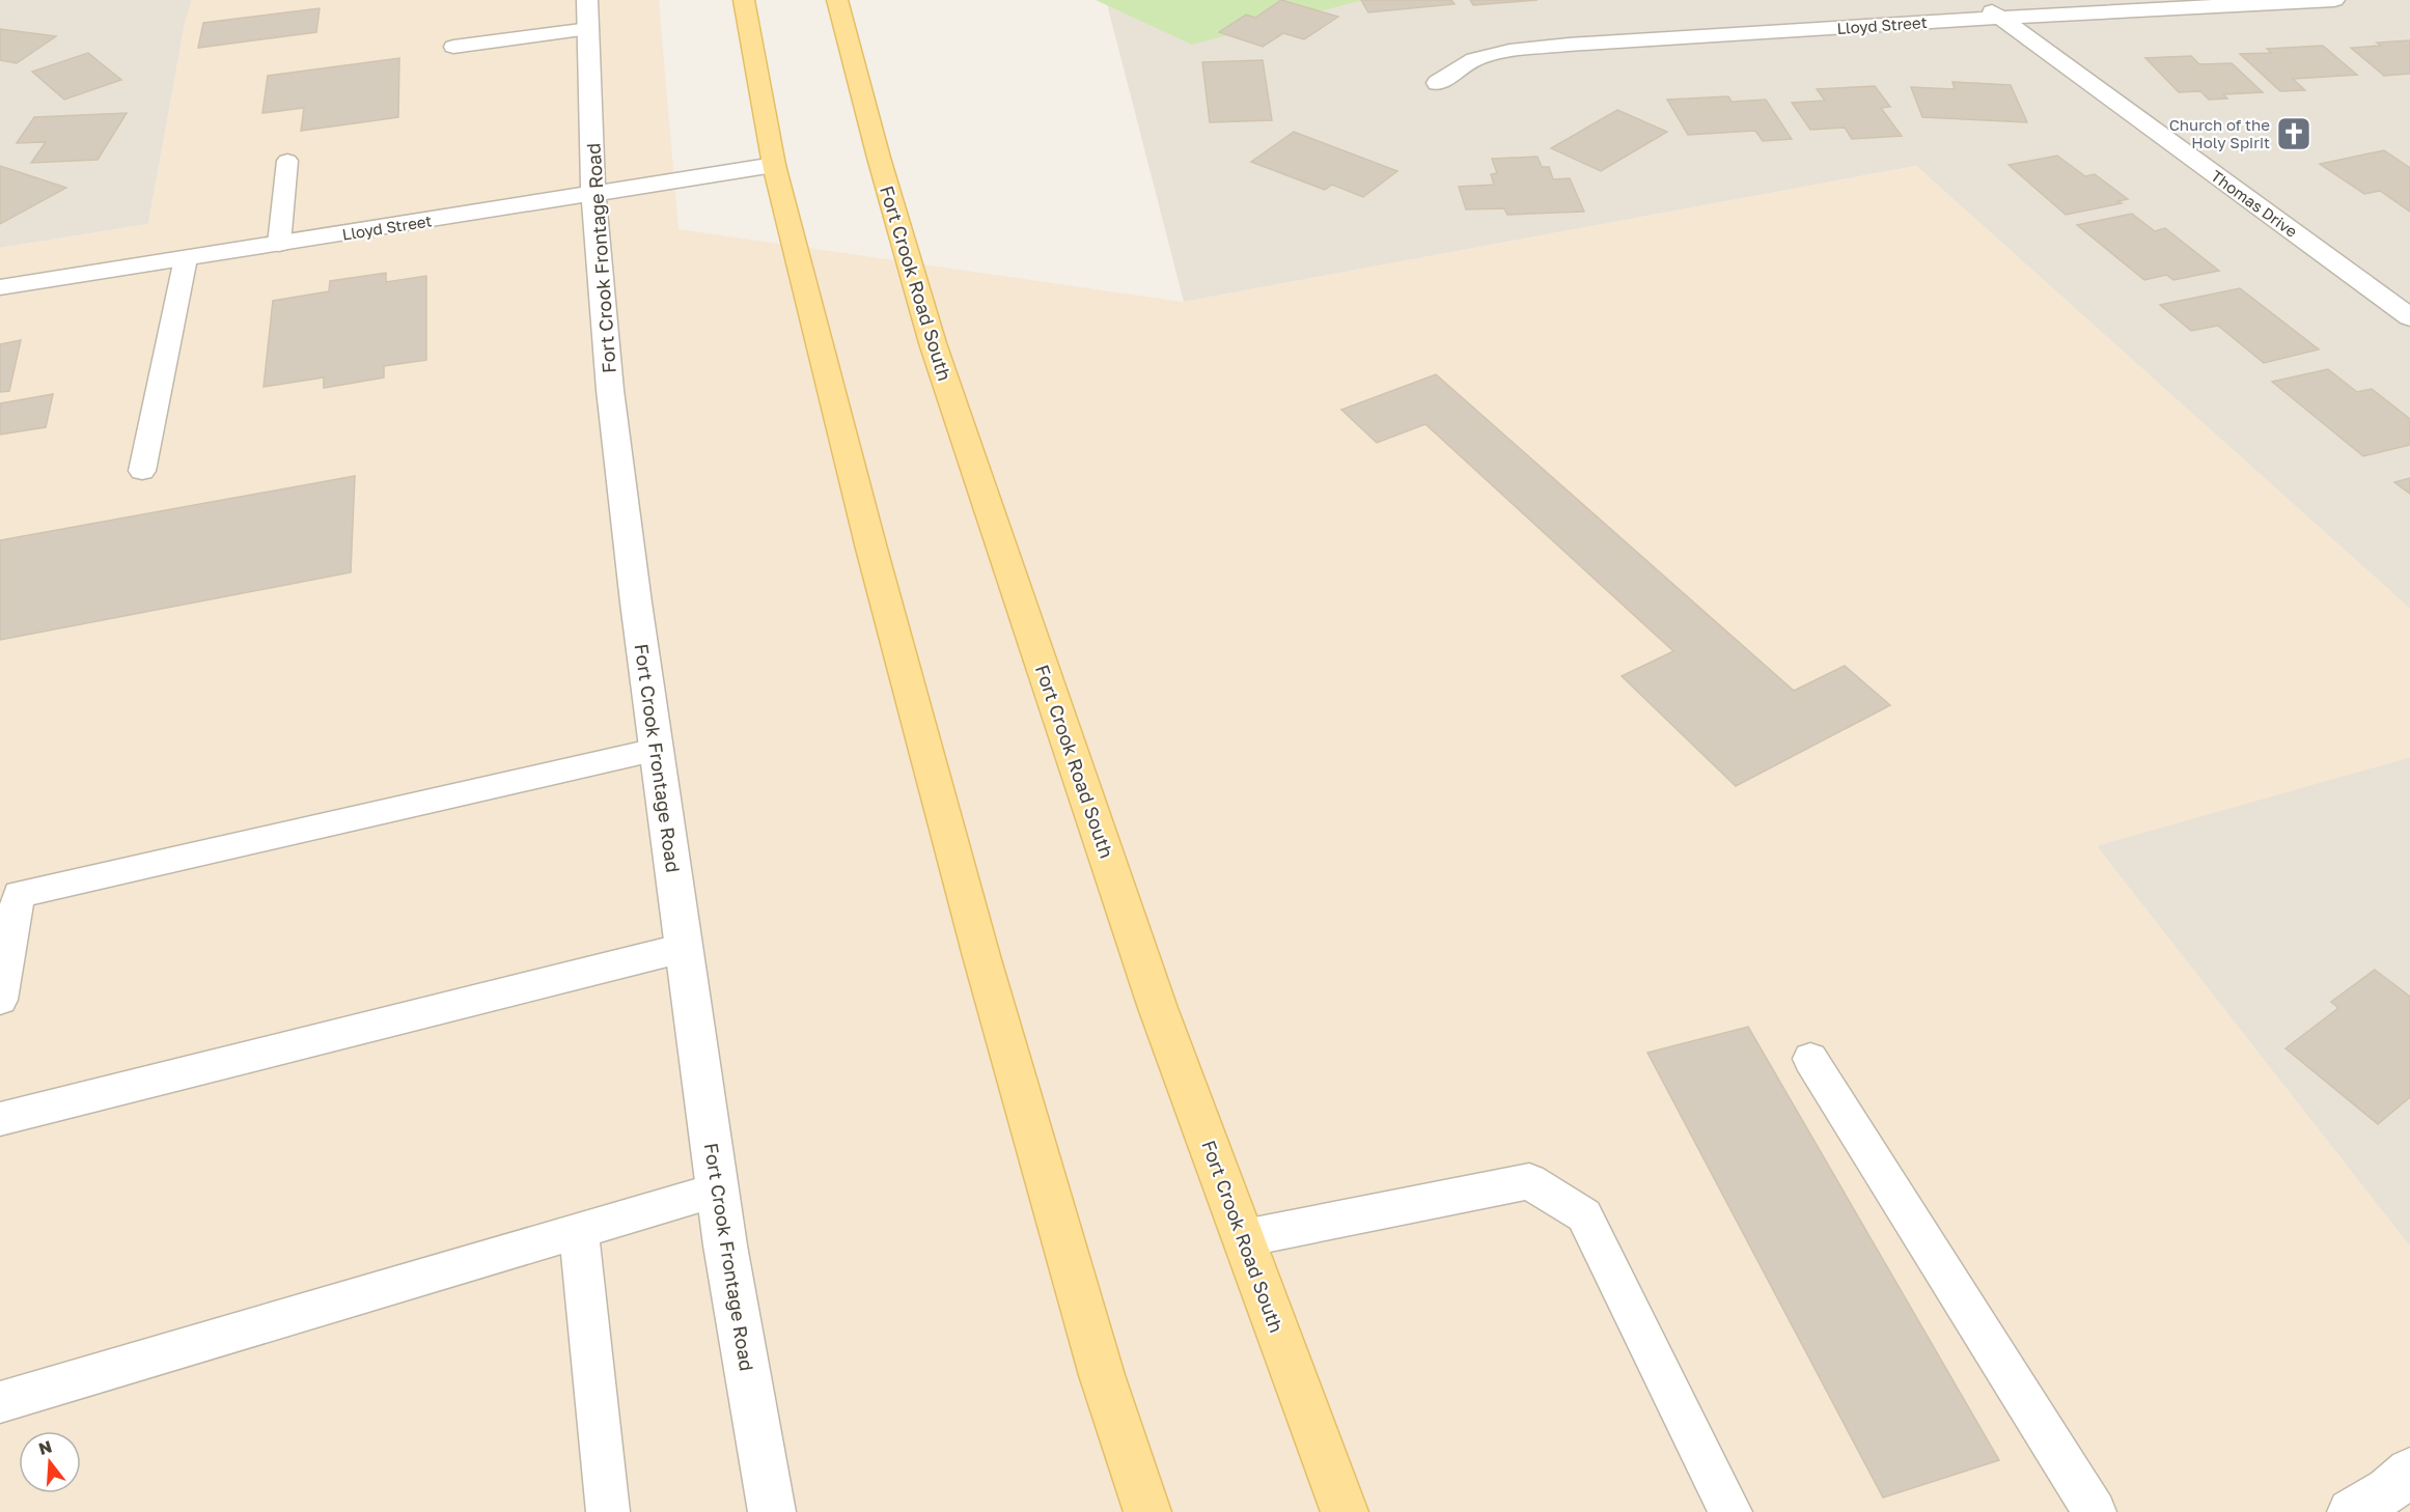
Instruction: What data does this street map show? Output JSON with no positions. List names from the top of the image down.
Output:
{
  "streets": {
    "main road": ["Fort Crook Road South"],
    "street": ["Lloyd Street", "Thomas Drive", "Fort Crook Frontage Road"]
  },
  "crossings": [
    ["Lloyd Street", "Thomas Drive"],
    ["Lloyd Street", "Fort Crook Frontage Road"]
  ],
  "places": {
    "church": ["Church of the Holy Spirit"]
  },
  "north": "top"
}
